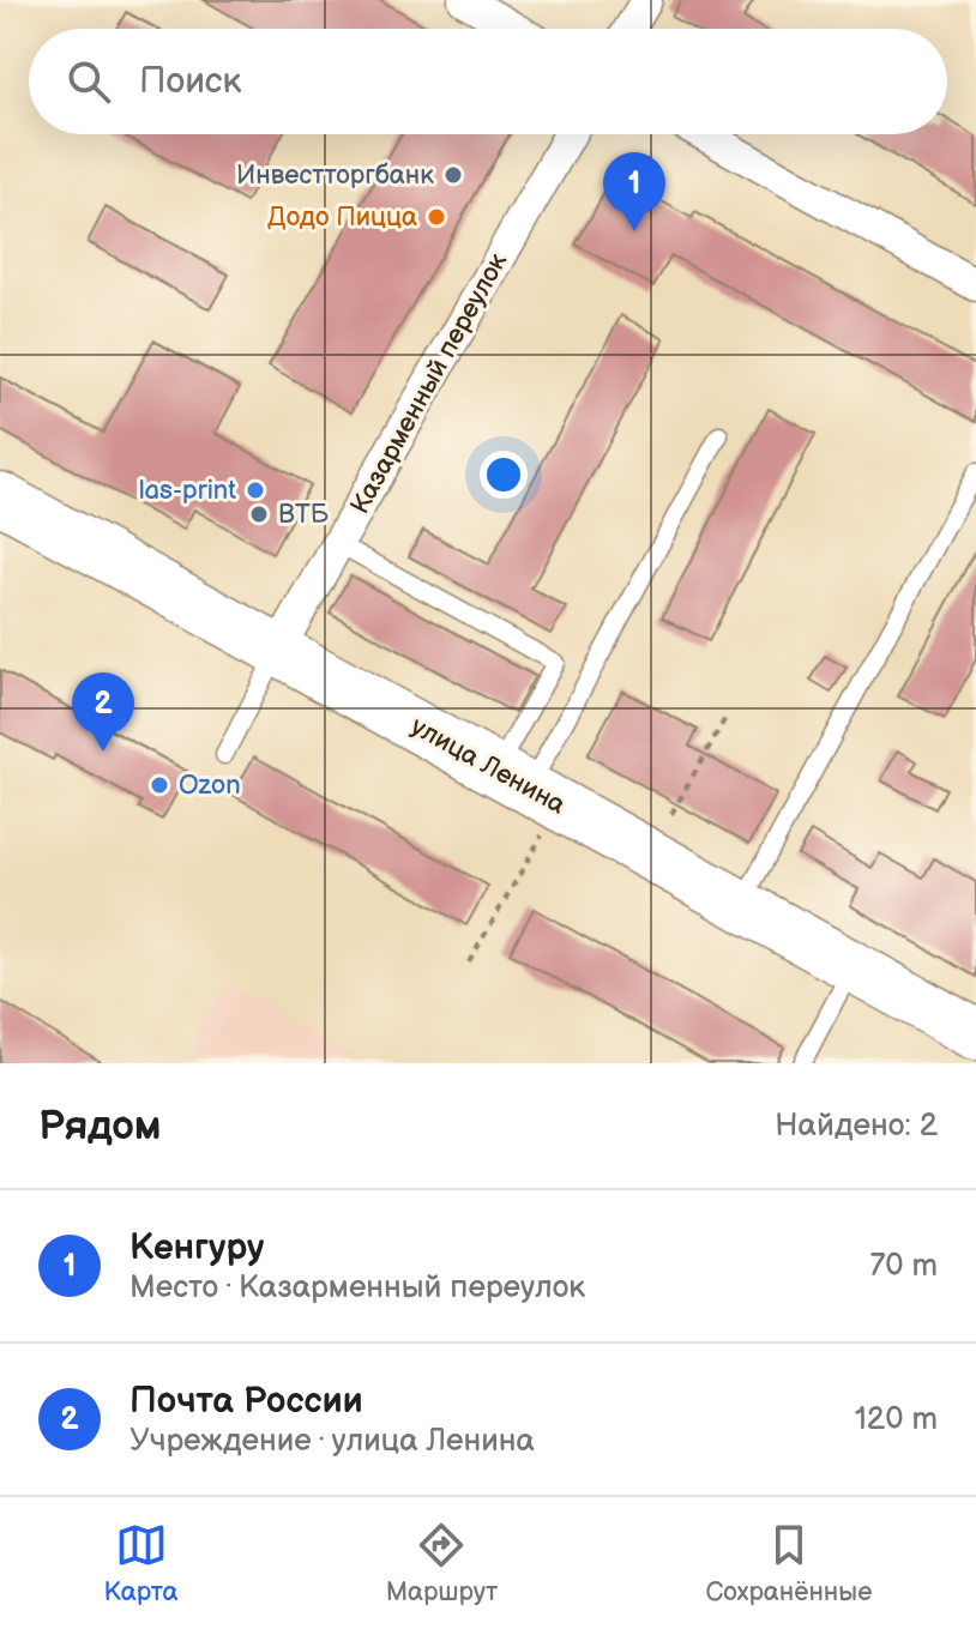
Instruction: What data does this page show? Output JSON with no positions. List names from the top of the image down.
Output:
{
  "streets": {
    "main road": ["улица Ленина"],
    "street": ["Казарменный переулок"]
  },
  "crossings": [
    ["Казарменный переулок", "улица Ленина"]
  ],
  "places": [
    "Инвестторгбанк",
    "Додо Пицца",
    "las-print",
    "ВТБ",
    "Ozon"
  ],
  "page": {
    "search": "Поиск",
    "pins": ["1", "2"],
    "heading": ["Рядом", "Найдено: 2"],
    "list": [
      {
        "mark": "1",
        "name": "Кенгуру",
        "note": "Место · Казарменный переулок",
        "value": "70 m"
      },
      {
        "mark": "2",
        "name": "Почта России",
        "note": "Учреждение · улица Ленина",
        "value": "120 m"
      }
    ],
    "nav": ["Карта", "Маршрут", "Сохранённые"]
  }
}
